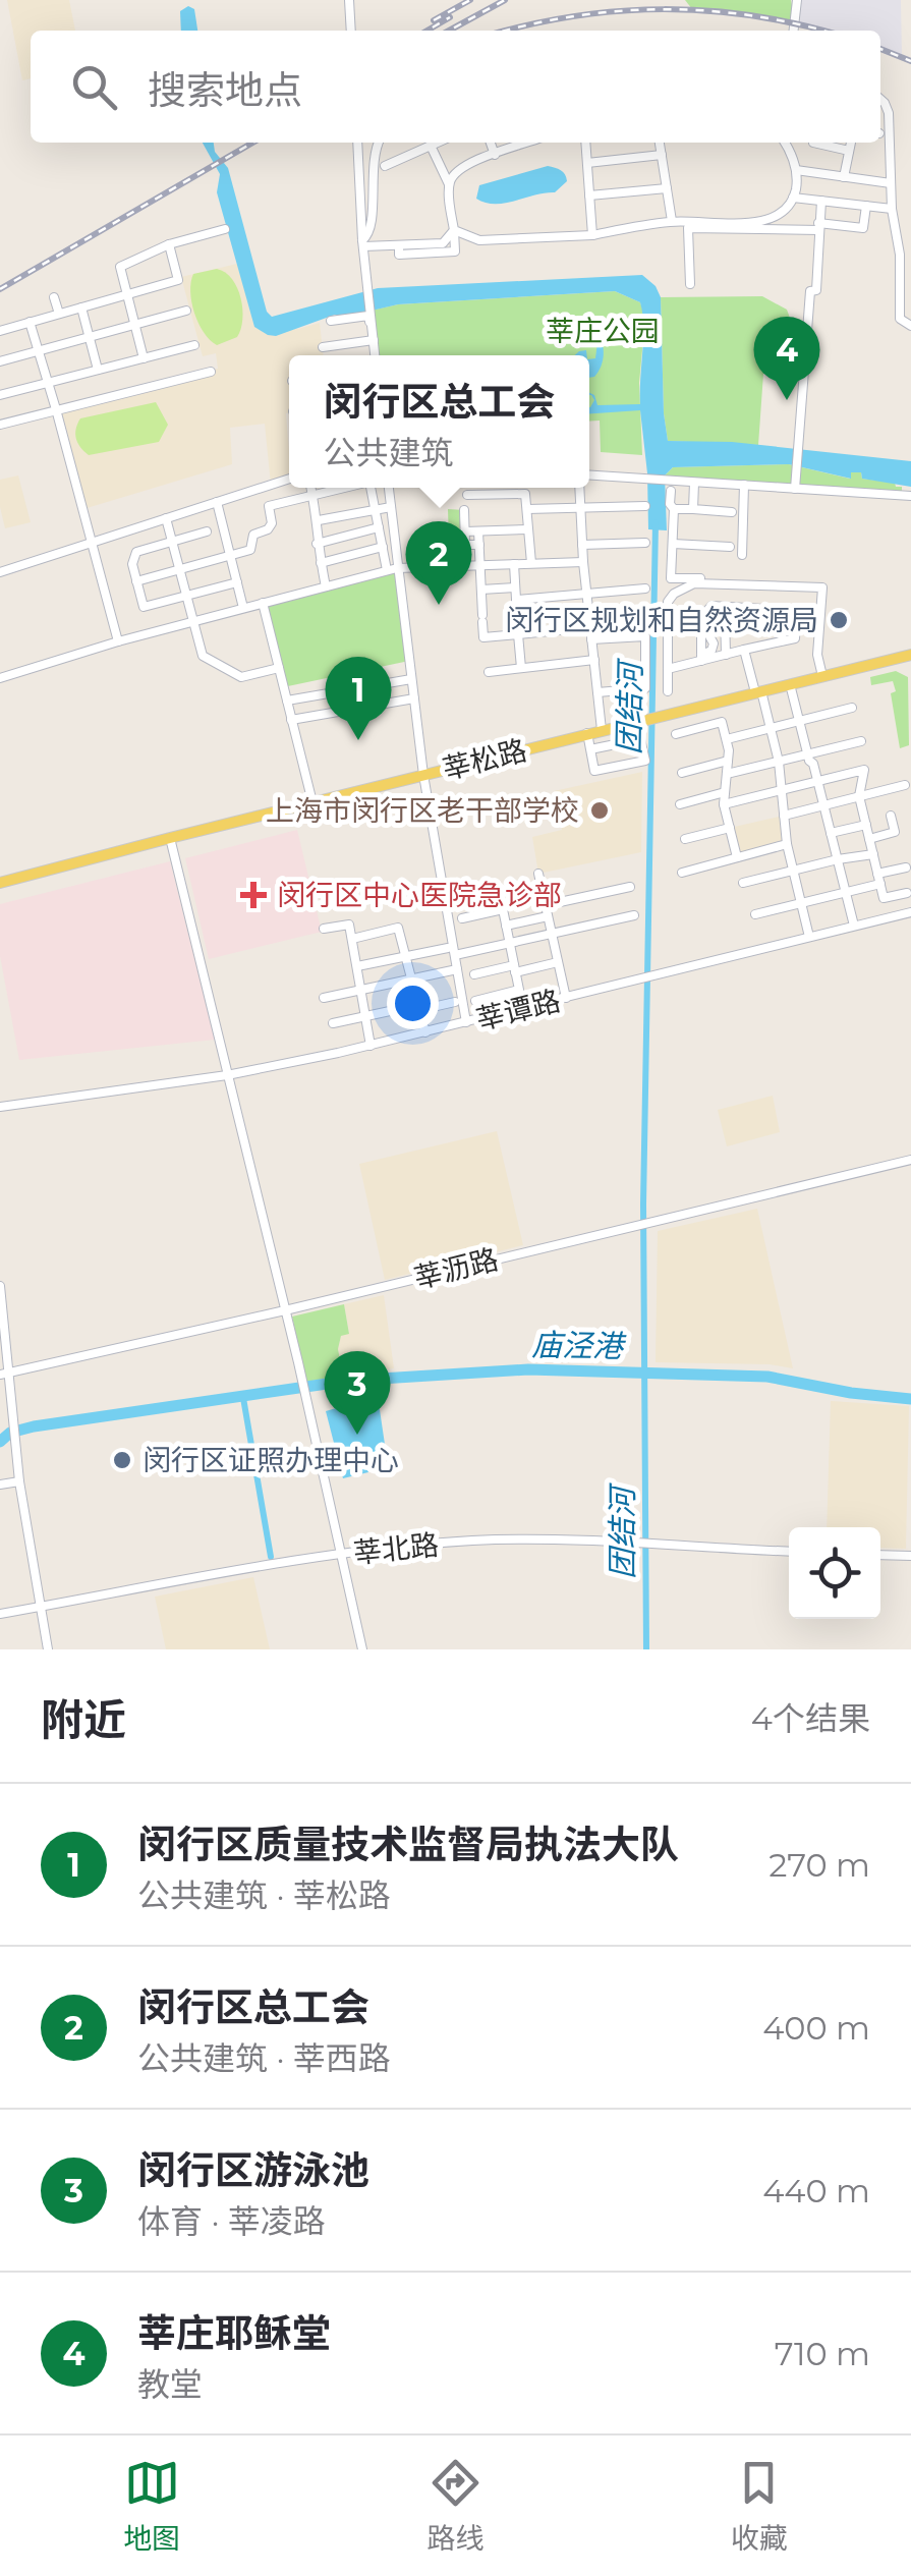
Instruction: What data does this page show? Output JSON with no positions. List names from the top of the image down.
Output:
{
  "streets": {
    "main road": ["莘松路"],
    "street": ["莘谭路", "莘沥路", "莘北路"]
  },
  "water": ["团结河", "庙泾港"],
  "parks": ["莘庄公园"],
  "places": {
    "other": ["闵行区规划和自然资源局", "上海市闵行区老干部学校", "闵行区证照办理中心"],
    "health": ["闵行区中心医院急诊部"]
  },
  "page": {
    "search": "搜索地点",
    "pins": [
      "4",
      "2",
      "1",
      "3"
    ],
    "popup": ["闵行区总工会", "公共建筑"],
    "heading": ["附近", "4个结果"],
    "list": [
      {
        "mark": "1",
        "name": "闵行区质量技术监督局执法大队",
        "note": "公共建筑 · 莘松路",
        "value": "270 m"
      },
      {
        "mark": "2",
        "name": "闵行区总工会",
        "note": "公共建筑 · 莘西路",
        "value": "400 m"
      },
      {
        "mark": "3",
        "name": "闵行区游泳池",
        "note": "体育 · 莘凌路",
        "value": "440 m"
      },
      {
        "mark": "4",
        "name": "莘庄耶稣堂",
        "note": "教堂",
        "value": "710 m"
      }
    ],
    "nav": ["地图", "路线", "收藏"]
  }
}
